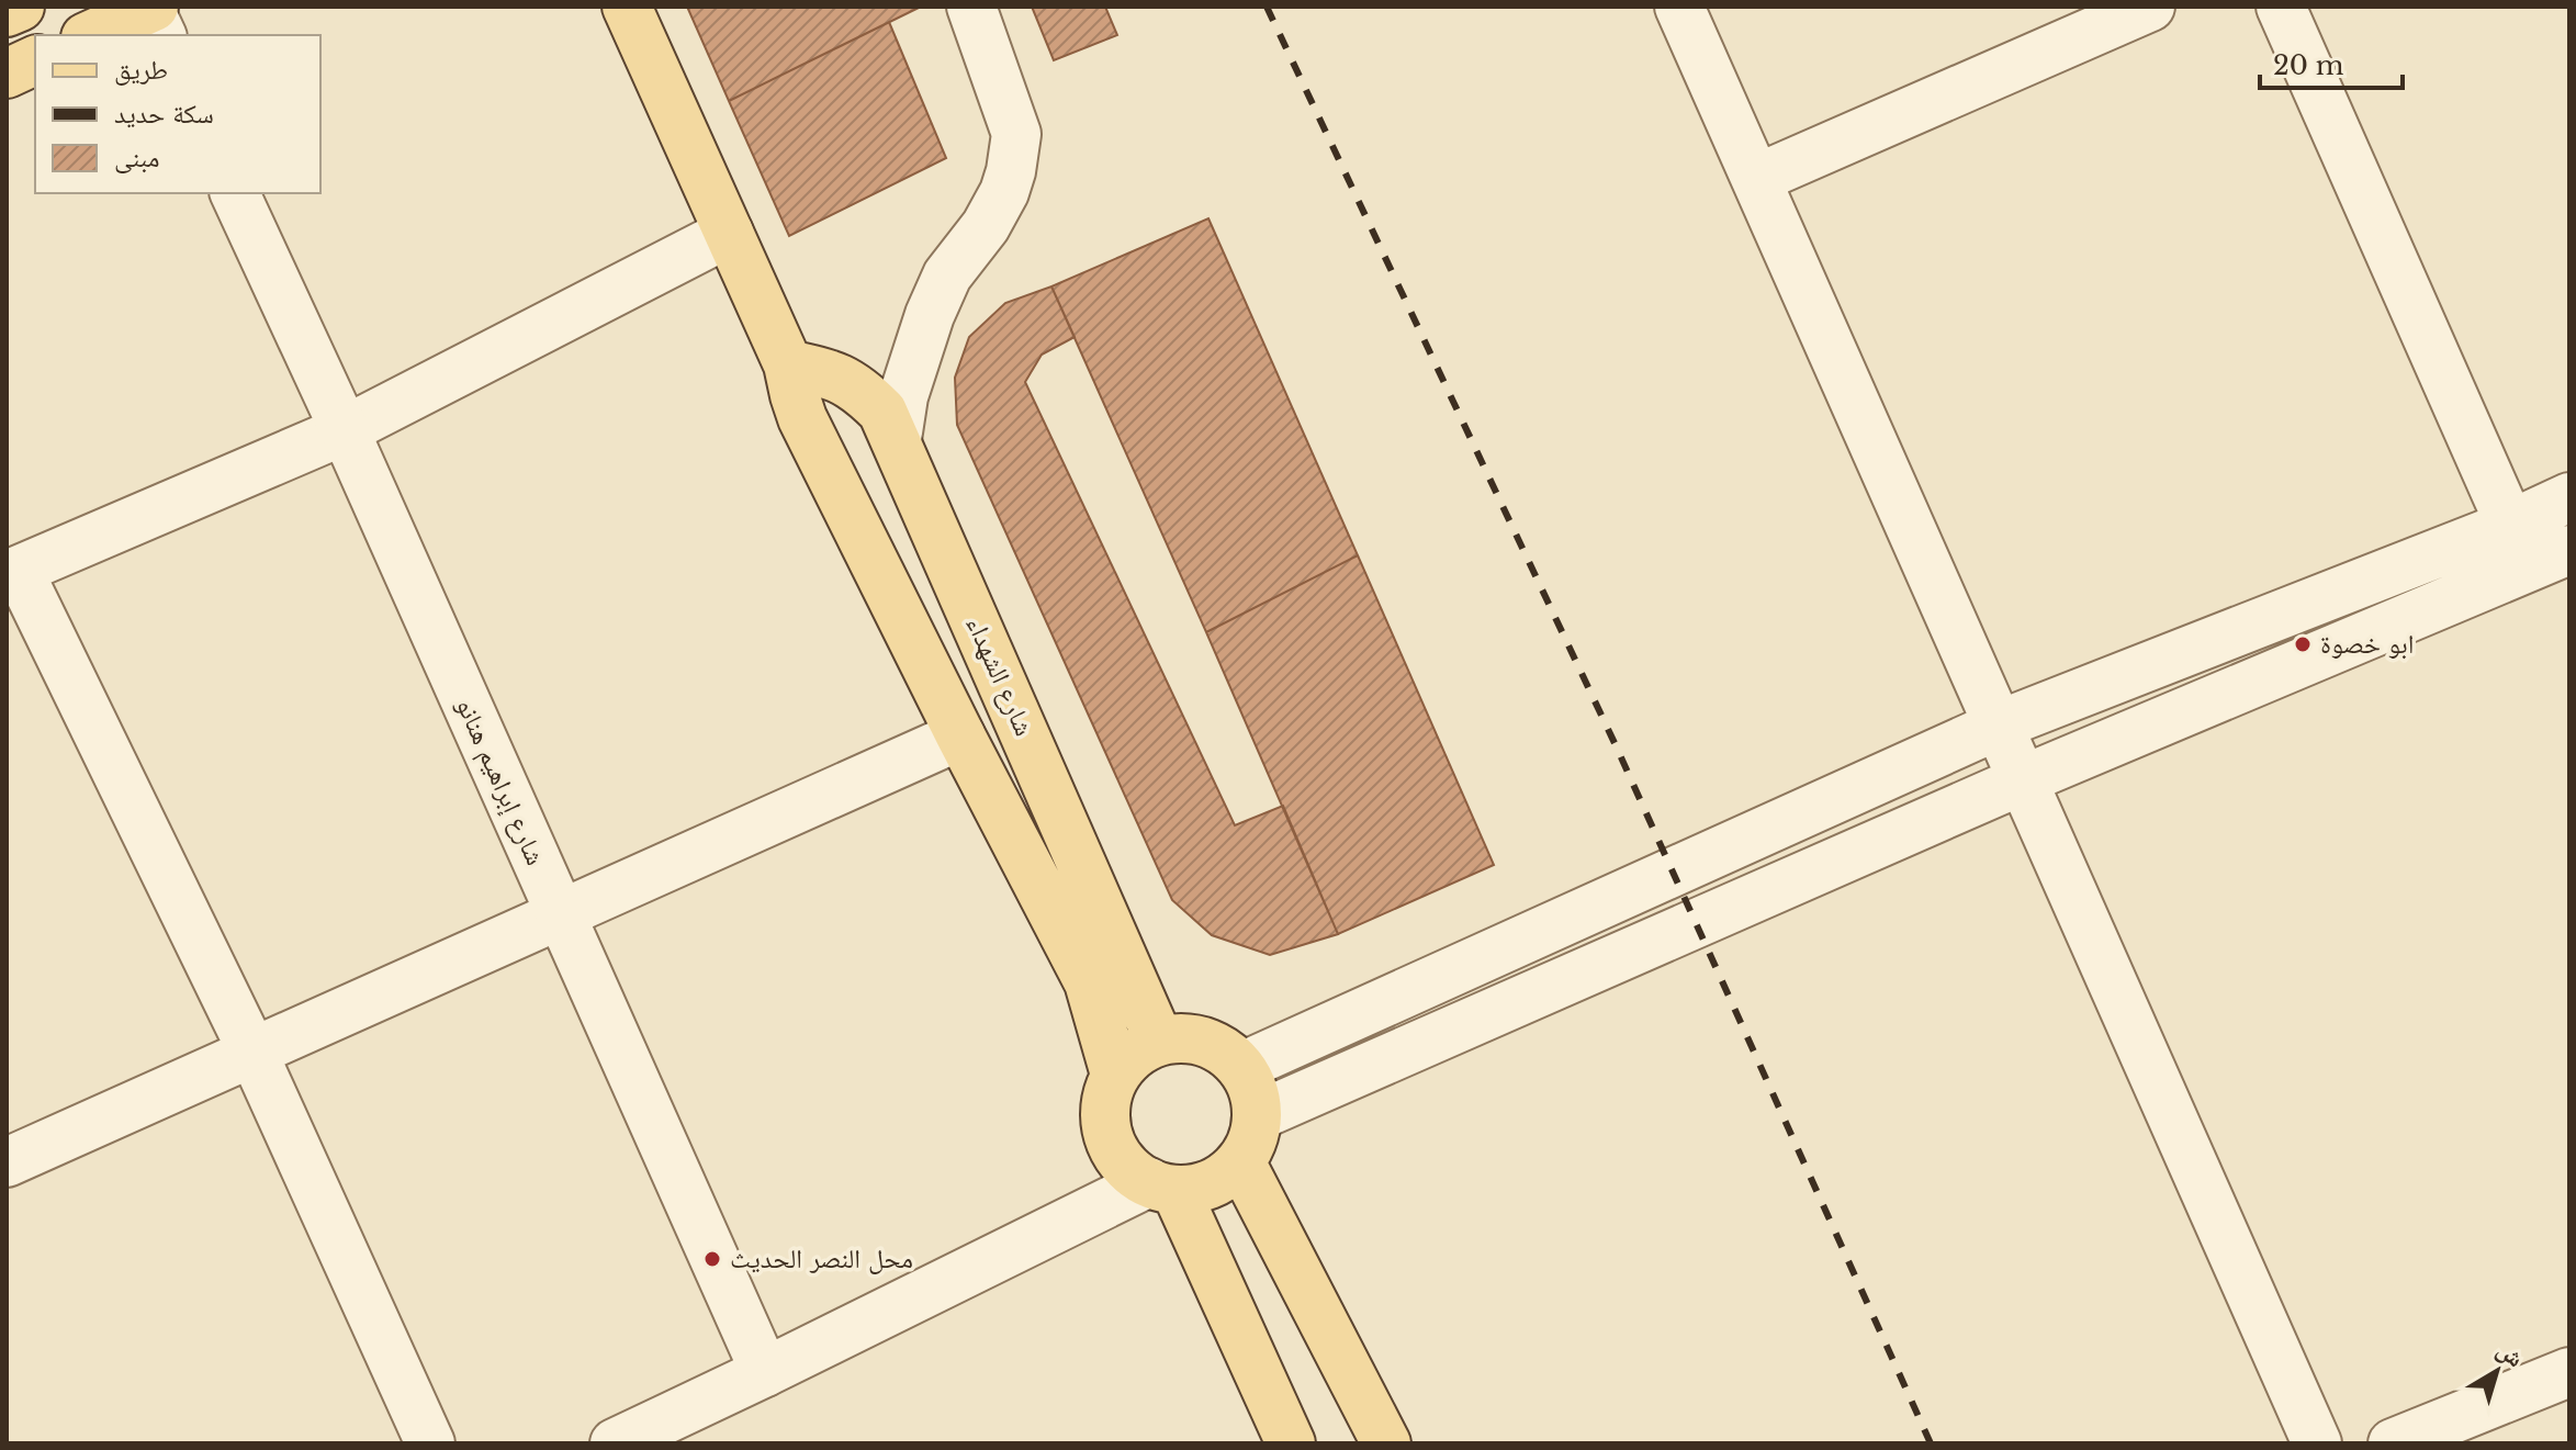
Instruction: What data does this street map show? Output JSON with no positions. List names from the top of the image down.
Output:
{
  "streets": {
    "main road": ["شارع الشهداء"],
    "street": ["شارع إبراهيم هنانو"]
  },
  "places": ["ابو خصوة", "محل النصر الحديث"],
  "legend": ["طريق", "سكة حديد", "مبنى"],
  "scale_bar": "20 m",
  "north": "top right"
}
